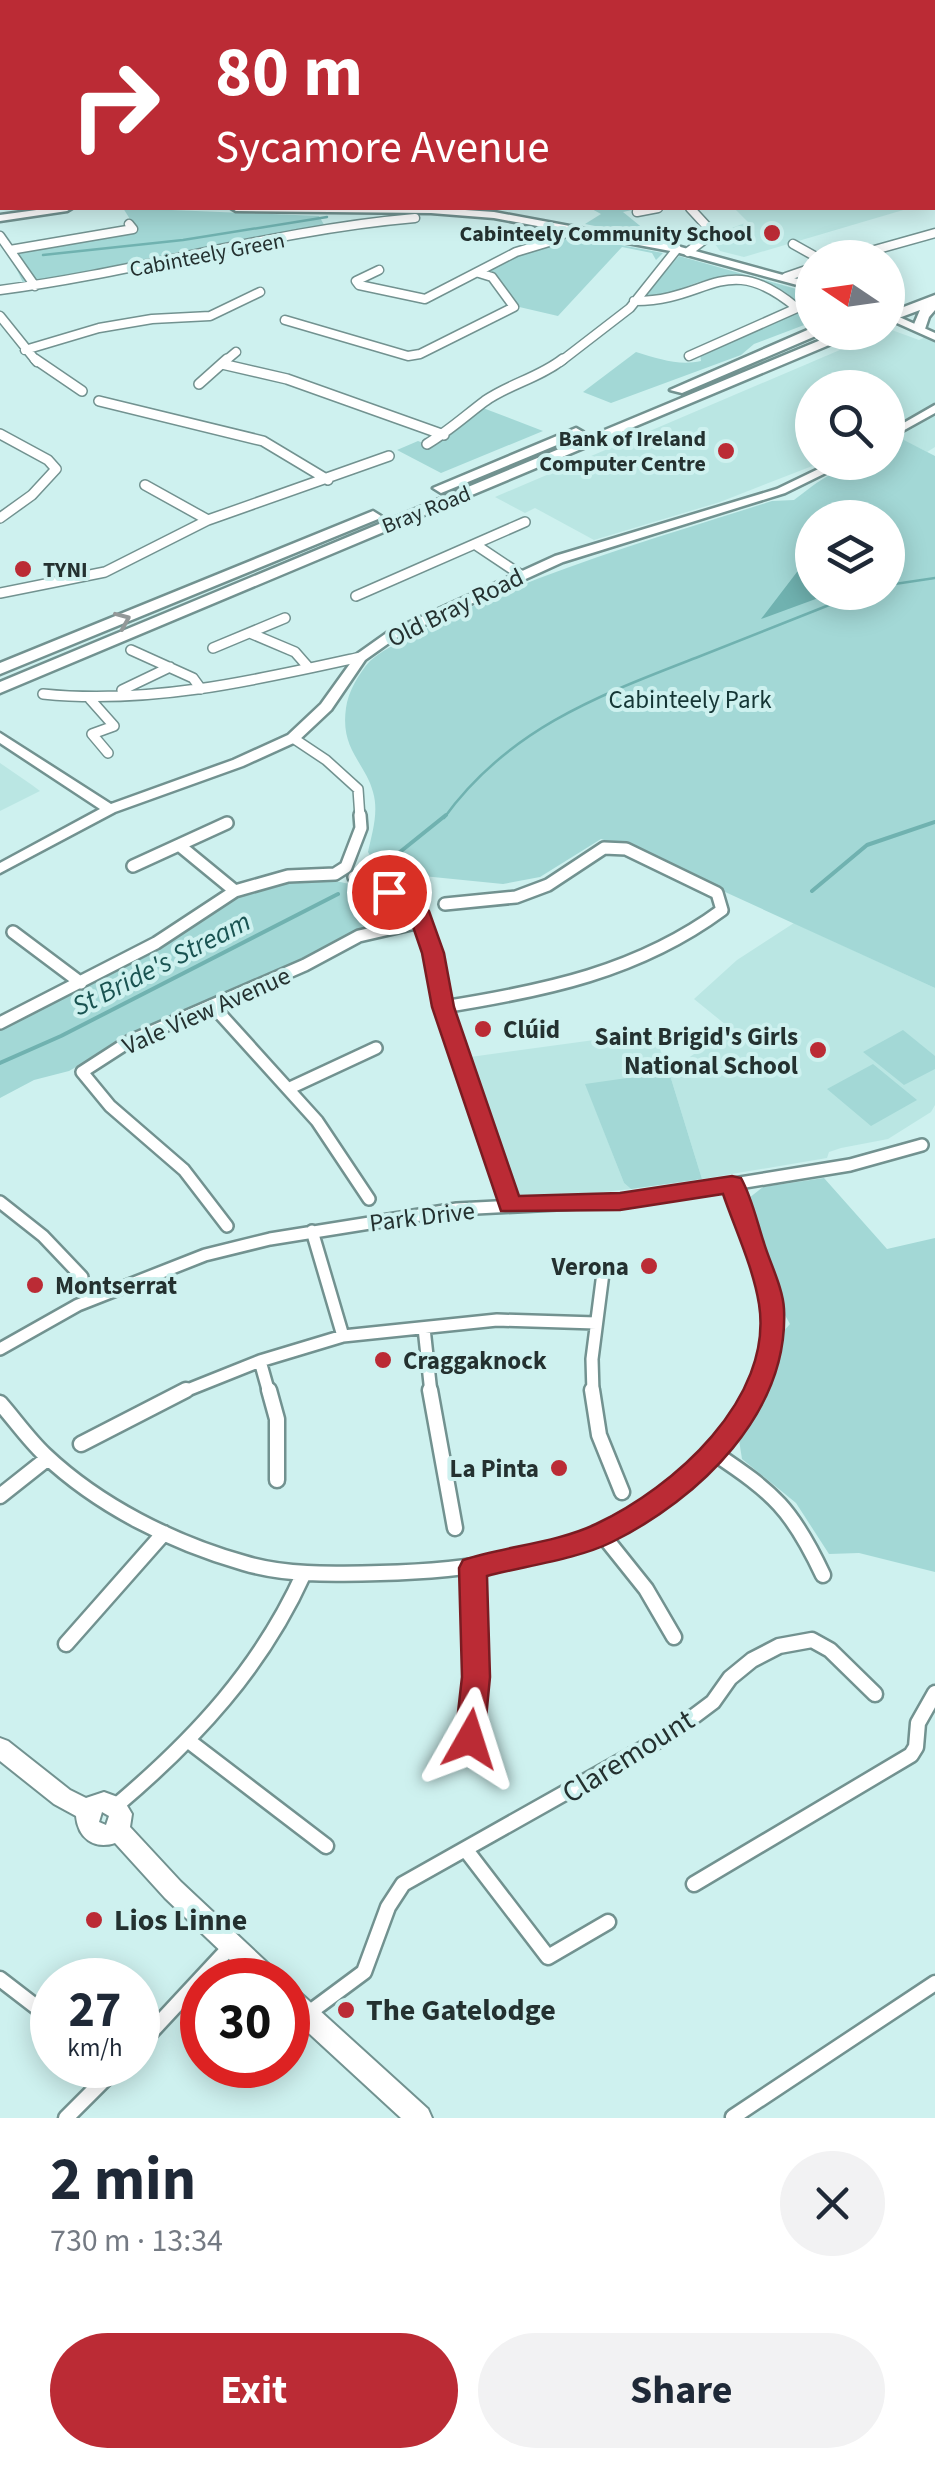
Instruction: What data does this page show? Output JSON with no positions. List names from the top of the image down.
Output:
{
  "streets": {
    "highway": ["Bray Road"],
    "street": [
      "Cabinteely Green",
      "Old Bray Road",
      "Vale View Avenue",
      "Park Drive",
      "Claremount"
    ]
  },
  "water": ["St Bride's Stream"],
  "parks": ["Cabinteely Park"],
  "places": [
    "Cabinteely Community School",
    "Bank of Ireland Computer Centre",
    "TYNI",
    "Clúid",
    "Saint Brigid's Girls National School",
    "Verona",
    "Montserrat",
    "Craggaknock",
    "La Pinta",
    "Lios Linne",
    "The Gatelodge"
  ],
  "north": "left",
  "page": {
    "turn": ["80 m", "Sycamore Avenue"],
    "speed": "27 km/h",
    "limit": "30",
    "heading": ["2 min", "730 m · 13:34"],
    "buttons": ["Exit", "Share"]
  }
}
